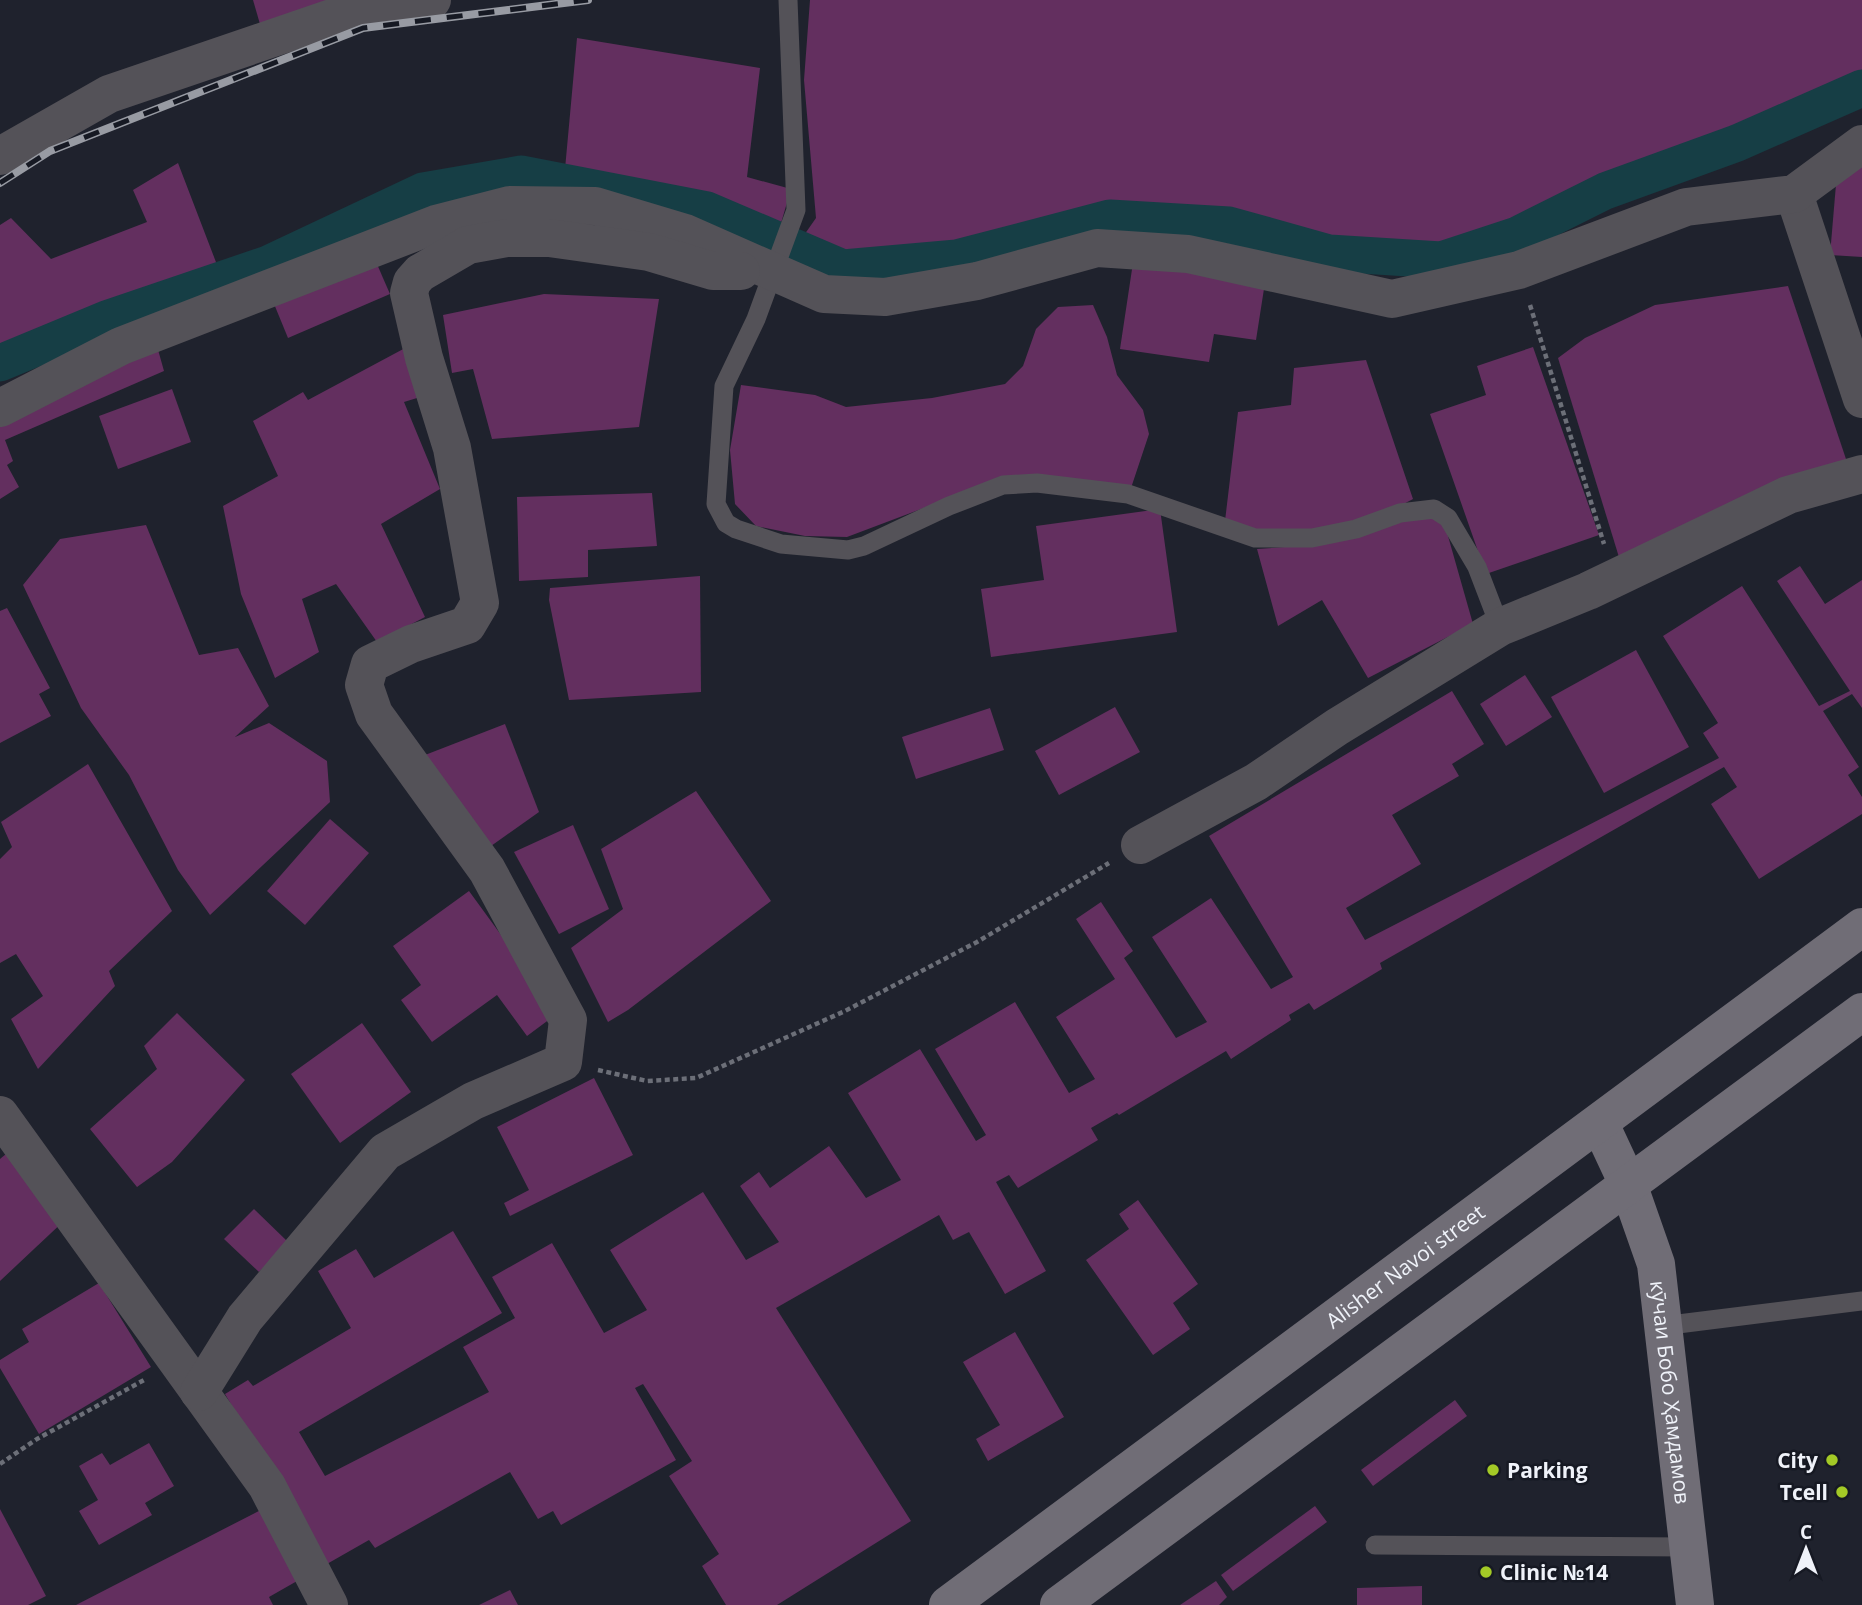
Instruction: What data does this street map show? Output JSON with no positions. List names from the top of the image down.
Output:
{
  "streets": {
    "street": ["Alisher Navoi street", "кӯчаи Бобо Ҳамдамов"]
  },
  "crossings": [
    ["Alisher Navoi street", "кӯчаи Бобо Ҳамдамов"]
  ],
  "places": [
    "City",
    "Parking",
    "Tcell",
    "Clinic №14"
  ],
  "north": "top"
}
